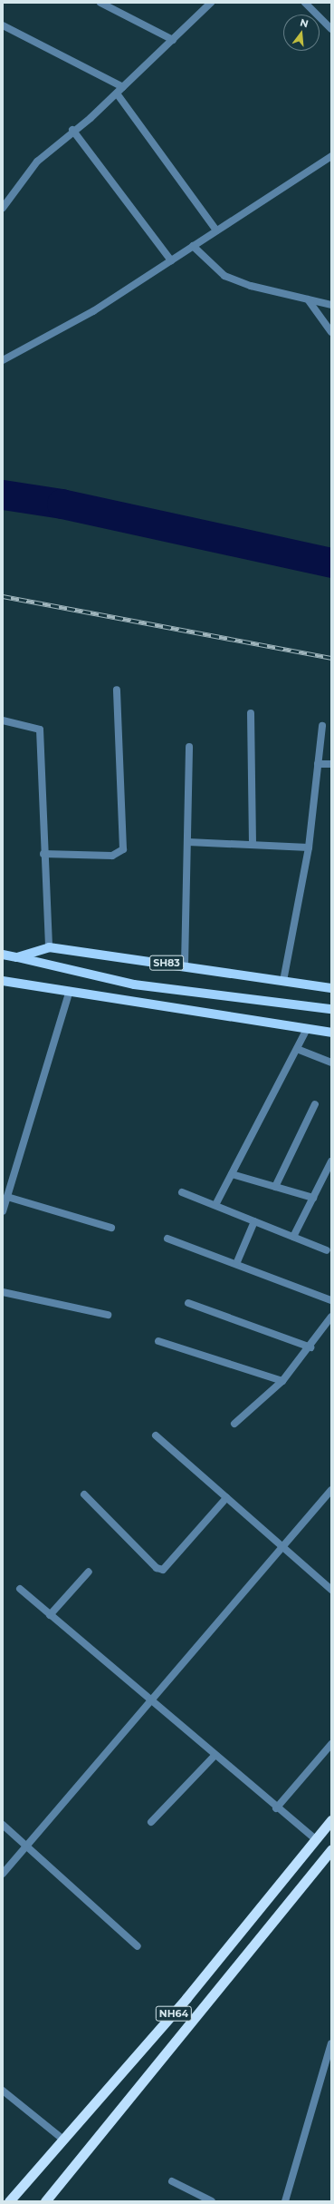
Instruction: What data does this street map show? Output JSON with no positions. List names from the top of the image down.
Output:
{
  "streets": {
    "highway": ["NH64"],
    "main road": ["SH83"]
  },
  "north": "top"
}
